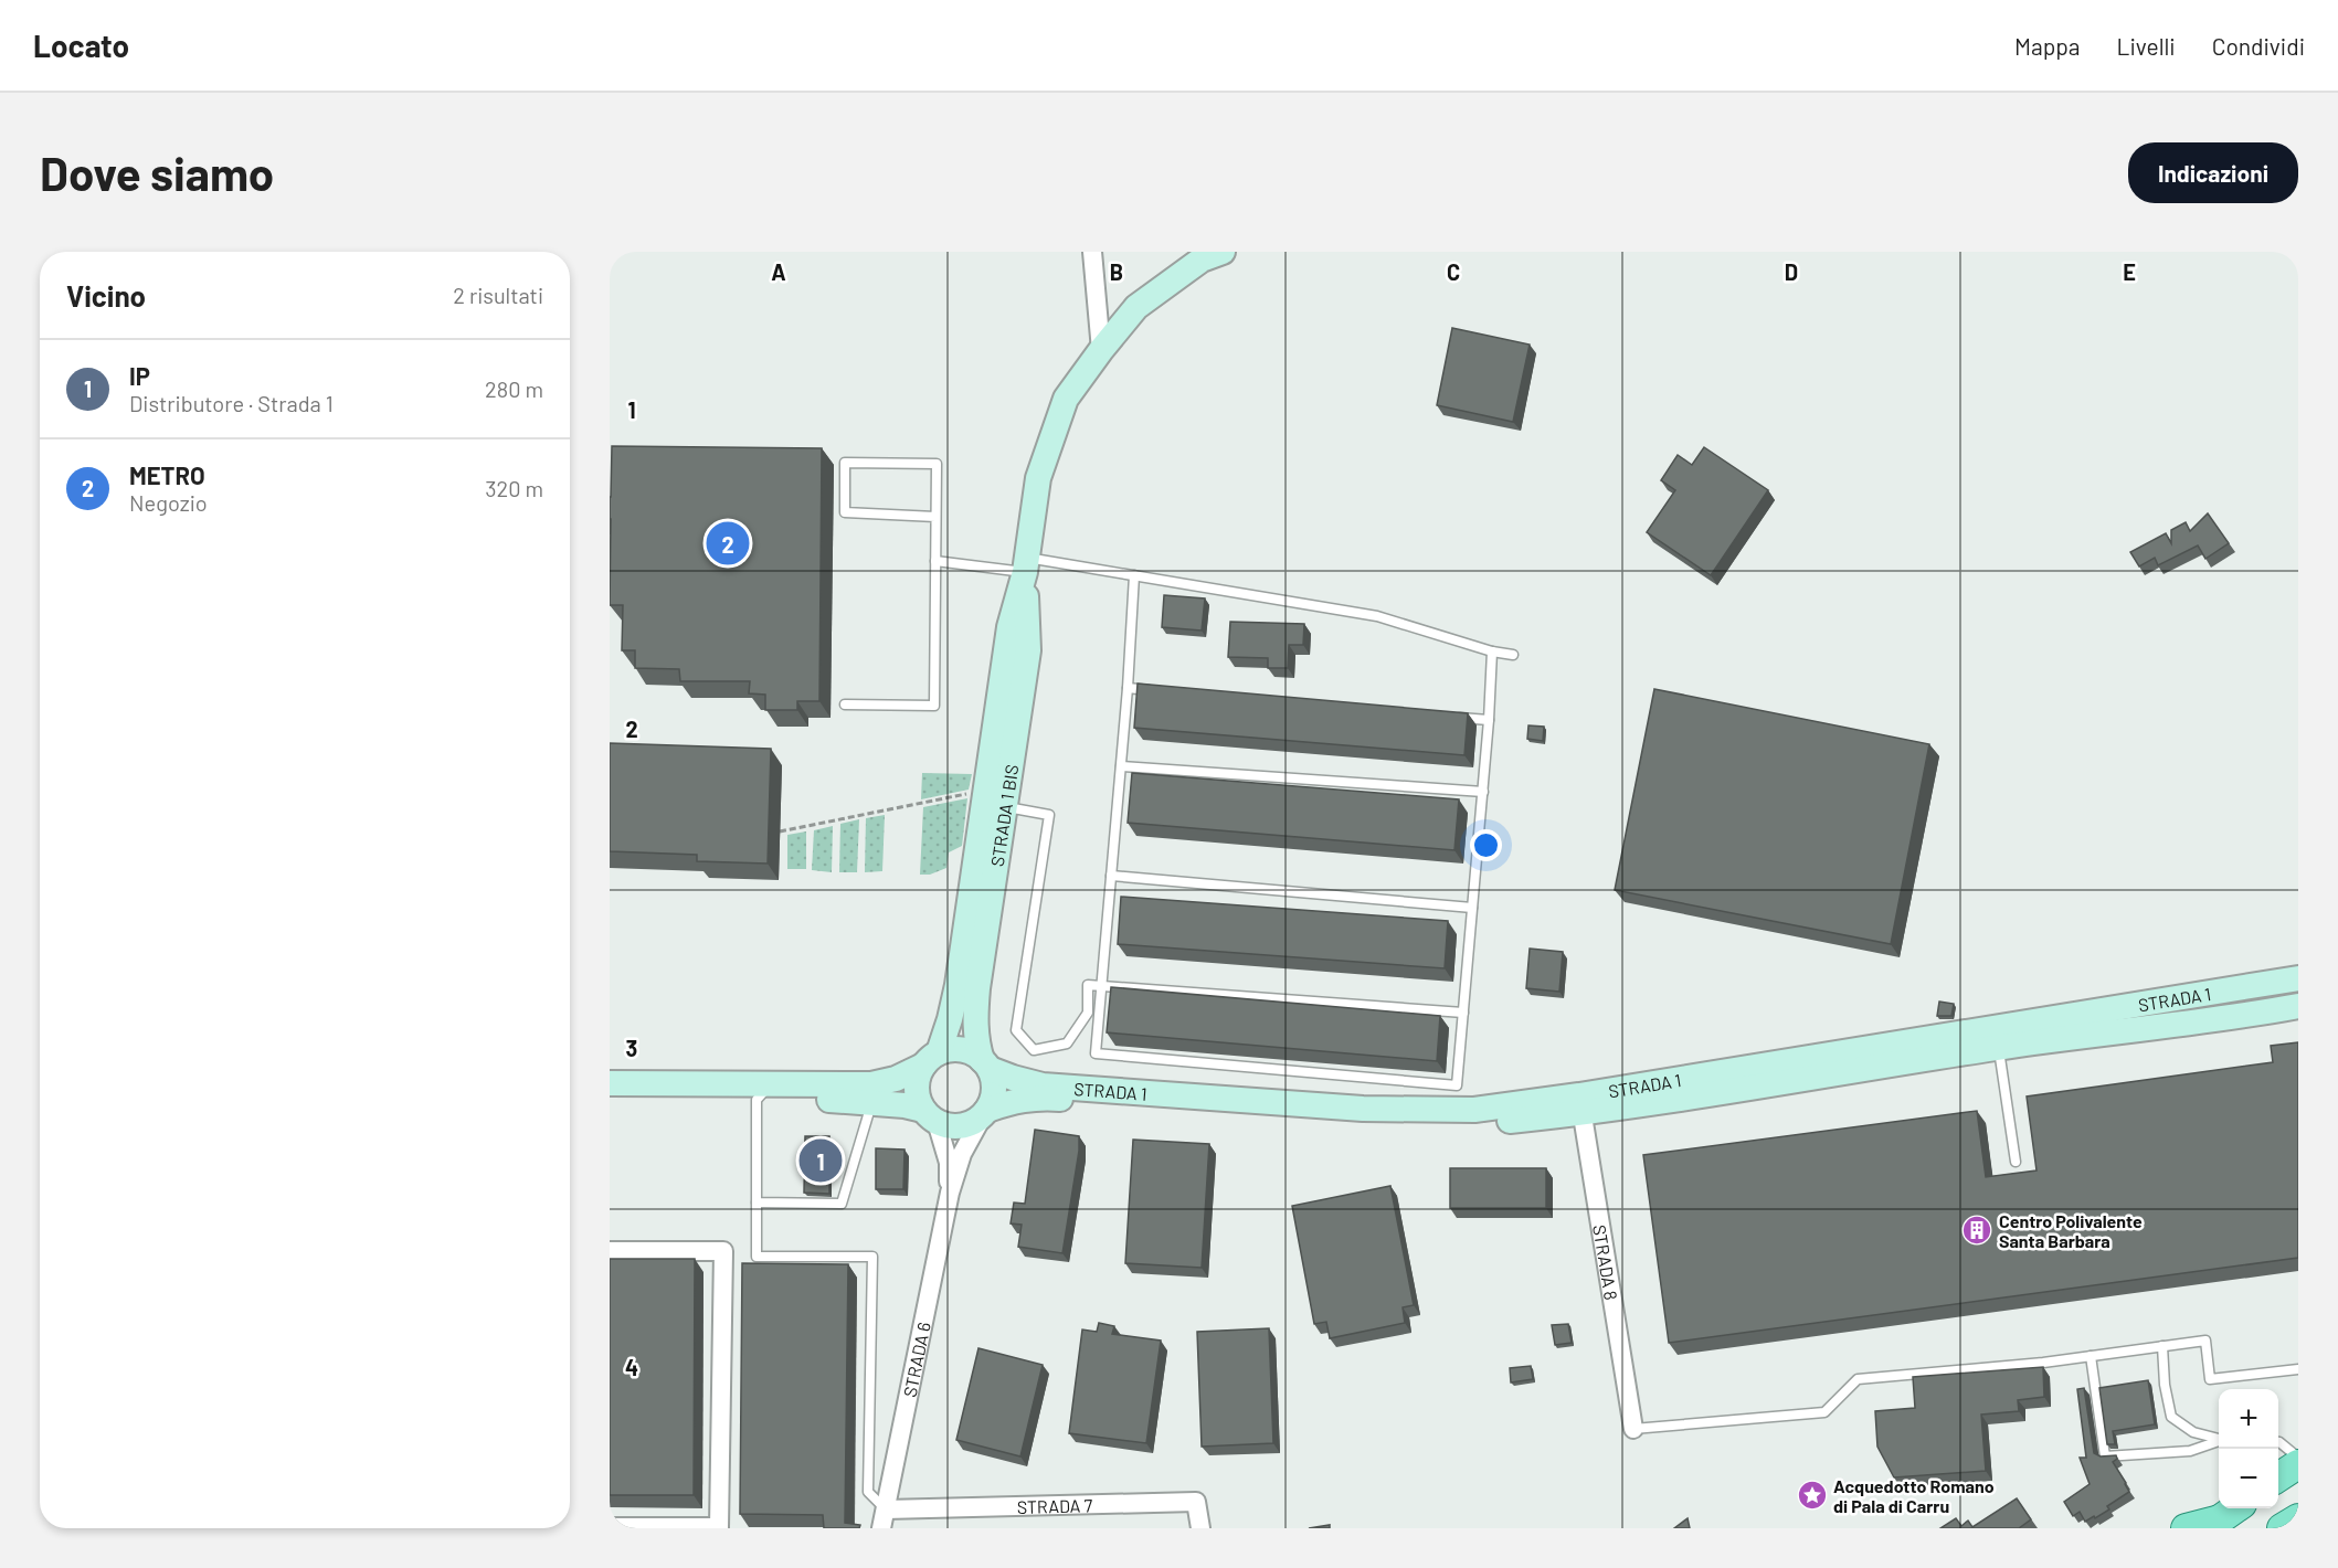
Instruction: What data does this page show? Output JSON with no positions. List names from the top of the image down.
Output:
{
  "streets": {
    "street": [
      "STRADA 1 BIS",
      "STRADA 1",
      "STRADA 8",
      "STRADA 6",
      "STRADA 7"
    ]
  },
  "crossings": [
    ["STRADA 1 BIS", "STRADA 1"],
    ["STRADA 1 BIS", "STRADA 6"],
    ["STRADA 1", "STRADA 8"],
    ["STRADA 1", "STRADA 6"],
    ["STRADA 6", "STRADA 7"]
  ],
  "places": {
    "building": ["Centro Polivalente Santa Barbara"],
    "place": ["Acquedotto Romano di Pala di Carru"]
  },
  "page": {
    "header": "Locato",
    "nav": ["Mappa", "Livelli", "Condividi"],
    "buttons": "Indicazioni",
    "title": "Dove siamo",
    "heading": ["Vicino", "2 risultati"],
    "list": [
      {
        "mark": "1",
        "name": "IP",
        "note": "Distributore · Strada 1",
        "value": "280 m"
      },
      {
        "mark": "2",
        "name": "METRO",
        "note": "Negozio",
        "value": "320 m"
      }
    ],
    "pins": ["2", "1"],
    "map_buttons": ["+", "−"]
  },
  "grid": {
    "columns": [
      "A",
      "B",
      "C",
      "D",
      "E"
    ],
    "rows": [
      "1",
      "2",
      "3",
      "4"
    ]
  }
}
